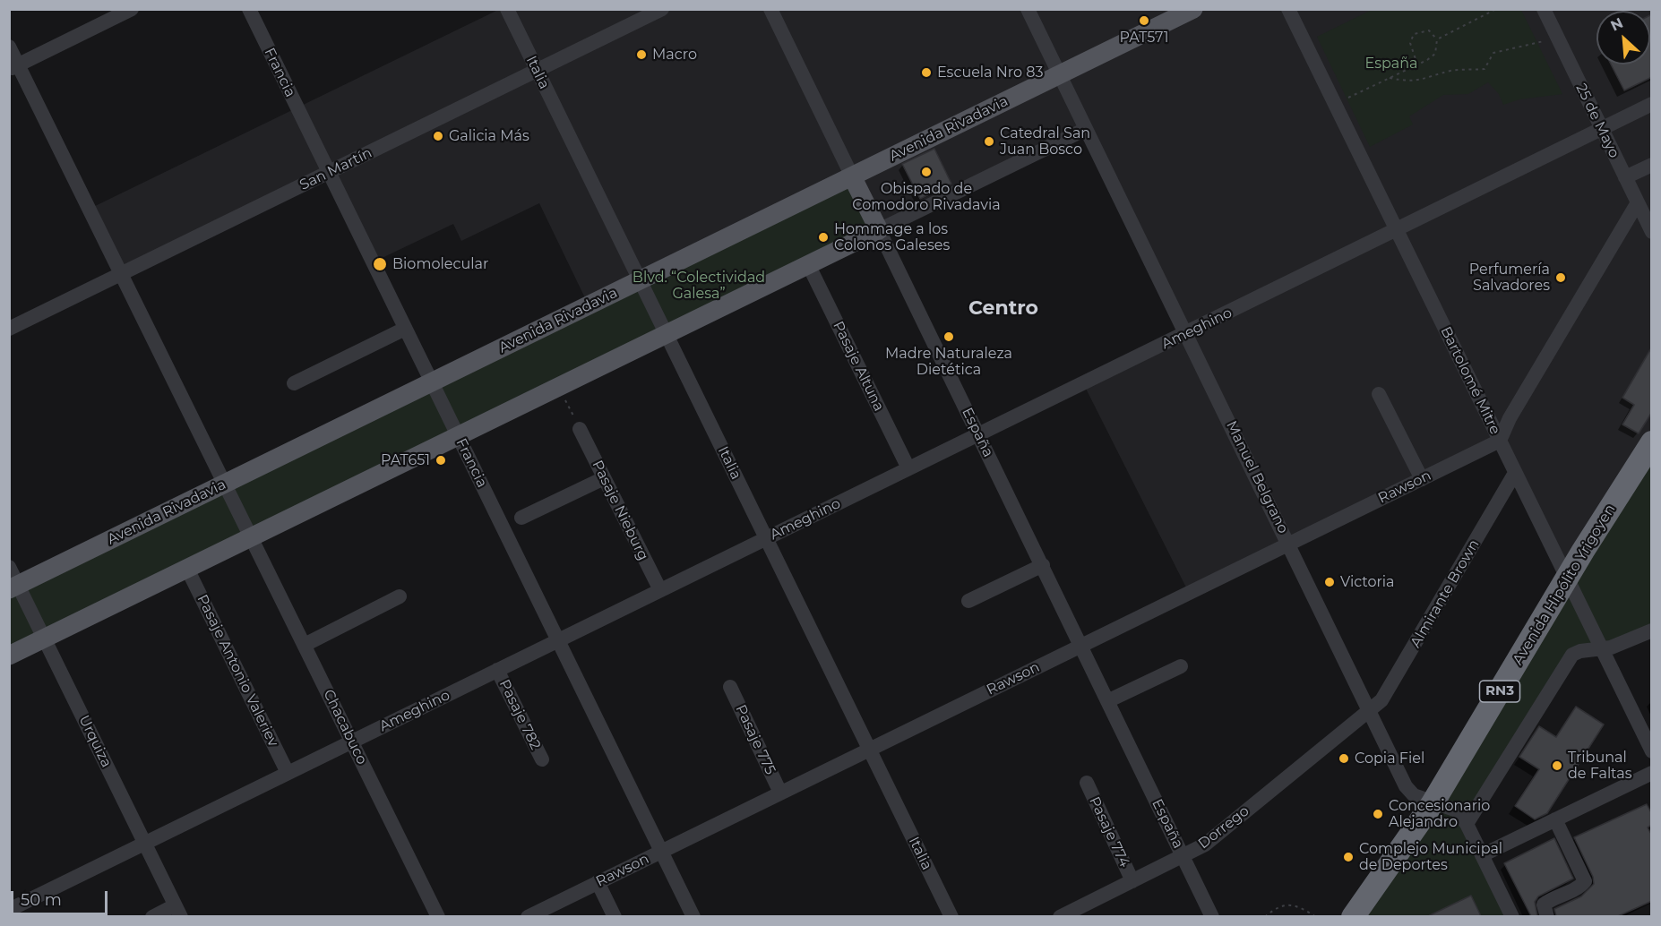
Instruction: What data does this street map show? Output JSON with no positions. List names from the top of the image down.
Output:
{
  "streets": {
    "highway": ["Avenida Hipólito Yrigoyen", "RN3"],
    "main road": ["Avenida Rivadavia", "España"],
    "street": [
      "Francia",
      "Italia",
      "25 de Mayo",
      "San Martín",
      "Ameghino",
      "Pasaje Altuna",
      "Bartolomé Mitre",
      "Manuel Belgrano",
      "Rawson",
      "Pasaje Nieburg",
      "Almirante Brown",
      "Pasaje Antonio Valeriev",
      "Pasaje 782",
      "Chacabuco",
      "Pasaje 775",
      "Urquiza",
      "Dorrego",
      "Pasaje 774"
    ]
  },
  "crossings": [
    ["Francia", "Avenida Rivadavia"],
    ["Francia", "San Martín"],
    ["Francia", "Ameghino"],
    ["Francia", "Rawson"],
    ["Italia", "Avenida Rivadavia"],
    ["Italia", "San Martín"],
    ["Italia", "Ameghino"],
    ["Italia", "Rawson"],
    ["25 de Mayo", "Ameghino"],
    ["Avenida Rivadavia", "España"],
    ["Avenida Rivadavia", "Manuel Belgrano"],
    ["Avenida Rivadavia", "Chacabuco"],
    ["Avenida Rivadavia", "Urquiza"],
    ["San Martín", "Chacabuco"],
    ["Ameghino", "Pasaje Altuna"],
    ["Ameghino", "Bartolomé Mitre"],
    ["Ameghino", "España"],
    ["Ameghino", "Manuel Belgrano"],
    ["Ameghino", "Pasaje Nieburg"],
    ["Ameghino", "Pasaje Antonio Valeriev"],
    ["Ameghino", "Pasaje 782"],
    ["Ameghino", "Chacabuco"],
    ["Ameghino", "Urquiza"],
    ["Bartolomé Mitre", "Rawson"],
    ["Bartolomé Mitre", "Avenida Hipólito Yrigoyen"],
    ["Bartolomé Mitre", "Almirante Brown"],
    ["España", "Rawson"],
    ["España", "Dorrego"],
    ["Manuel Belgrano", "Rawson"],
    ["Manuel Belgrano", "Avenida Hipólito Yrigoyen"],
    ["Manuel Belgrano", "Almirante Brown"],
    ["Manuel Belgrano", "Dorrego"],
    ["Rawson", "Pasaje 775"],
    ["Almirante Brown", "Dorrego"],
    ["Dorrego", "Pasaje 774"]
  ],
  "districts": ["Centro"],
  "parks": ["España", "Blvd. “Colectividad Galesa”"],
  "places": [
    "PAT571",
    "Macro",
    "Escuela Nro 83",
    "Galicia Más",
    "Catedral San Juan Bosco",
    "Obispado de Comodoro Rivadavia",
    "Hommage a los Colonos Galeses",
    "Biomolecular",
    "Perfumería Salvadores",
    "Madre Naturaleza Dietética",
    "PAT651",
    "Victoria",
    "Copia Fiel",
    "Tribunal de Faltas",
    "Concesionario Alejandro",
    "Complejo Municipal de Deportes"
  ],
  "scale_bar": "50 m",
  "north": "top left"
}
